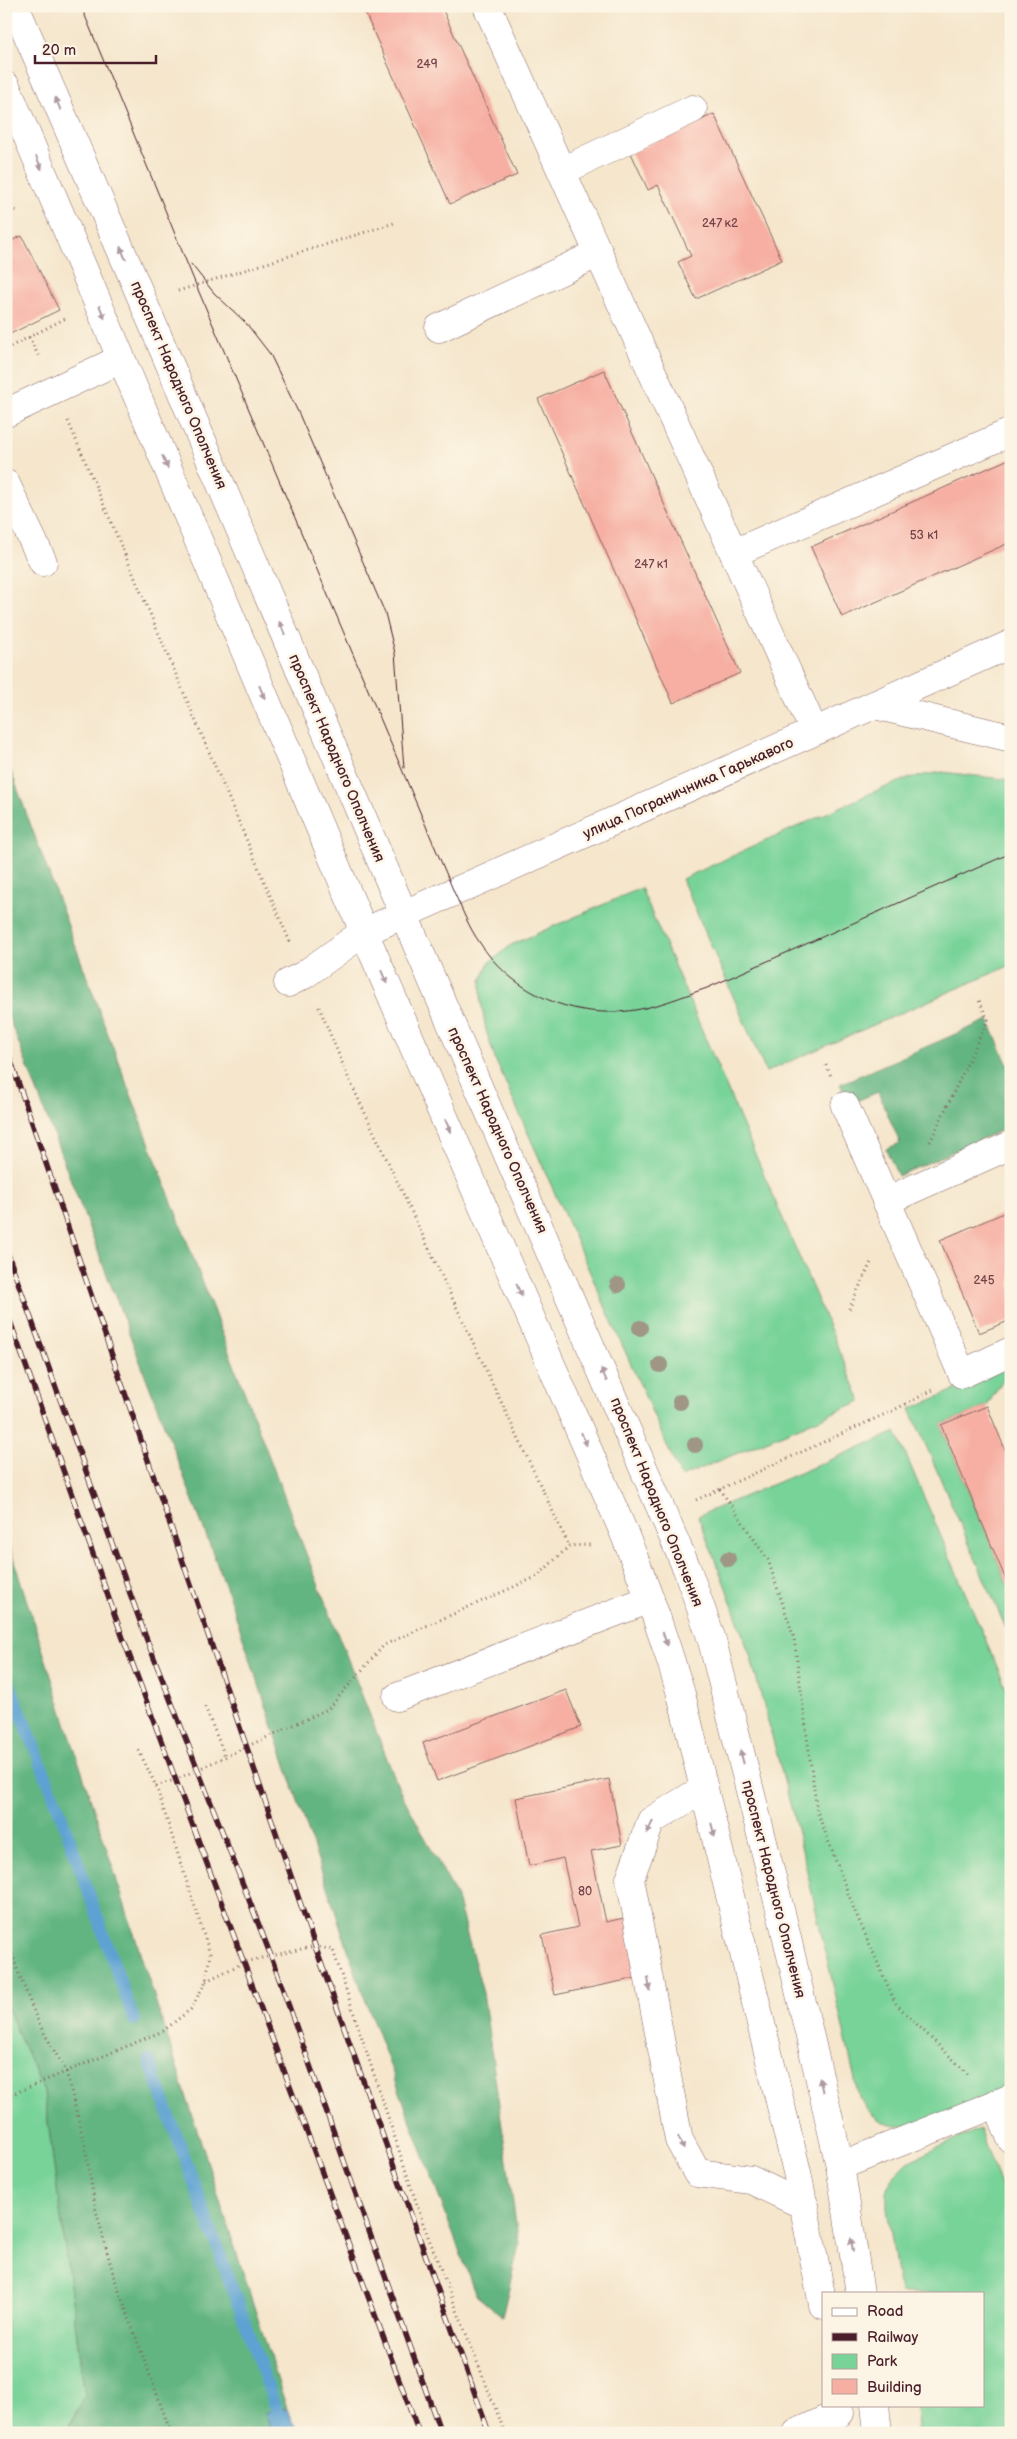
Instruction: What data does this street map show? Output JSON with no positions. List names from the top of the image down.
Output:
{
  "streets": {
    "street": ["проспект Народного Ополчения", "улица Пограничника Гарькавого"]
  },
  "crossings": [
    ["проспект Народного Ополчения", "улица Пограничника Гарькавого"]
  ],
  "house_numbers": [
    "249",
    "247 к2",
    "53 к1",
    "247 к1",
    "245",
    "80"
  ],
  "legend": [
    "Road",
    "Railway",
    "Park",
    "Building"
  ],
  "scale_bar": "20 m"
}
